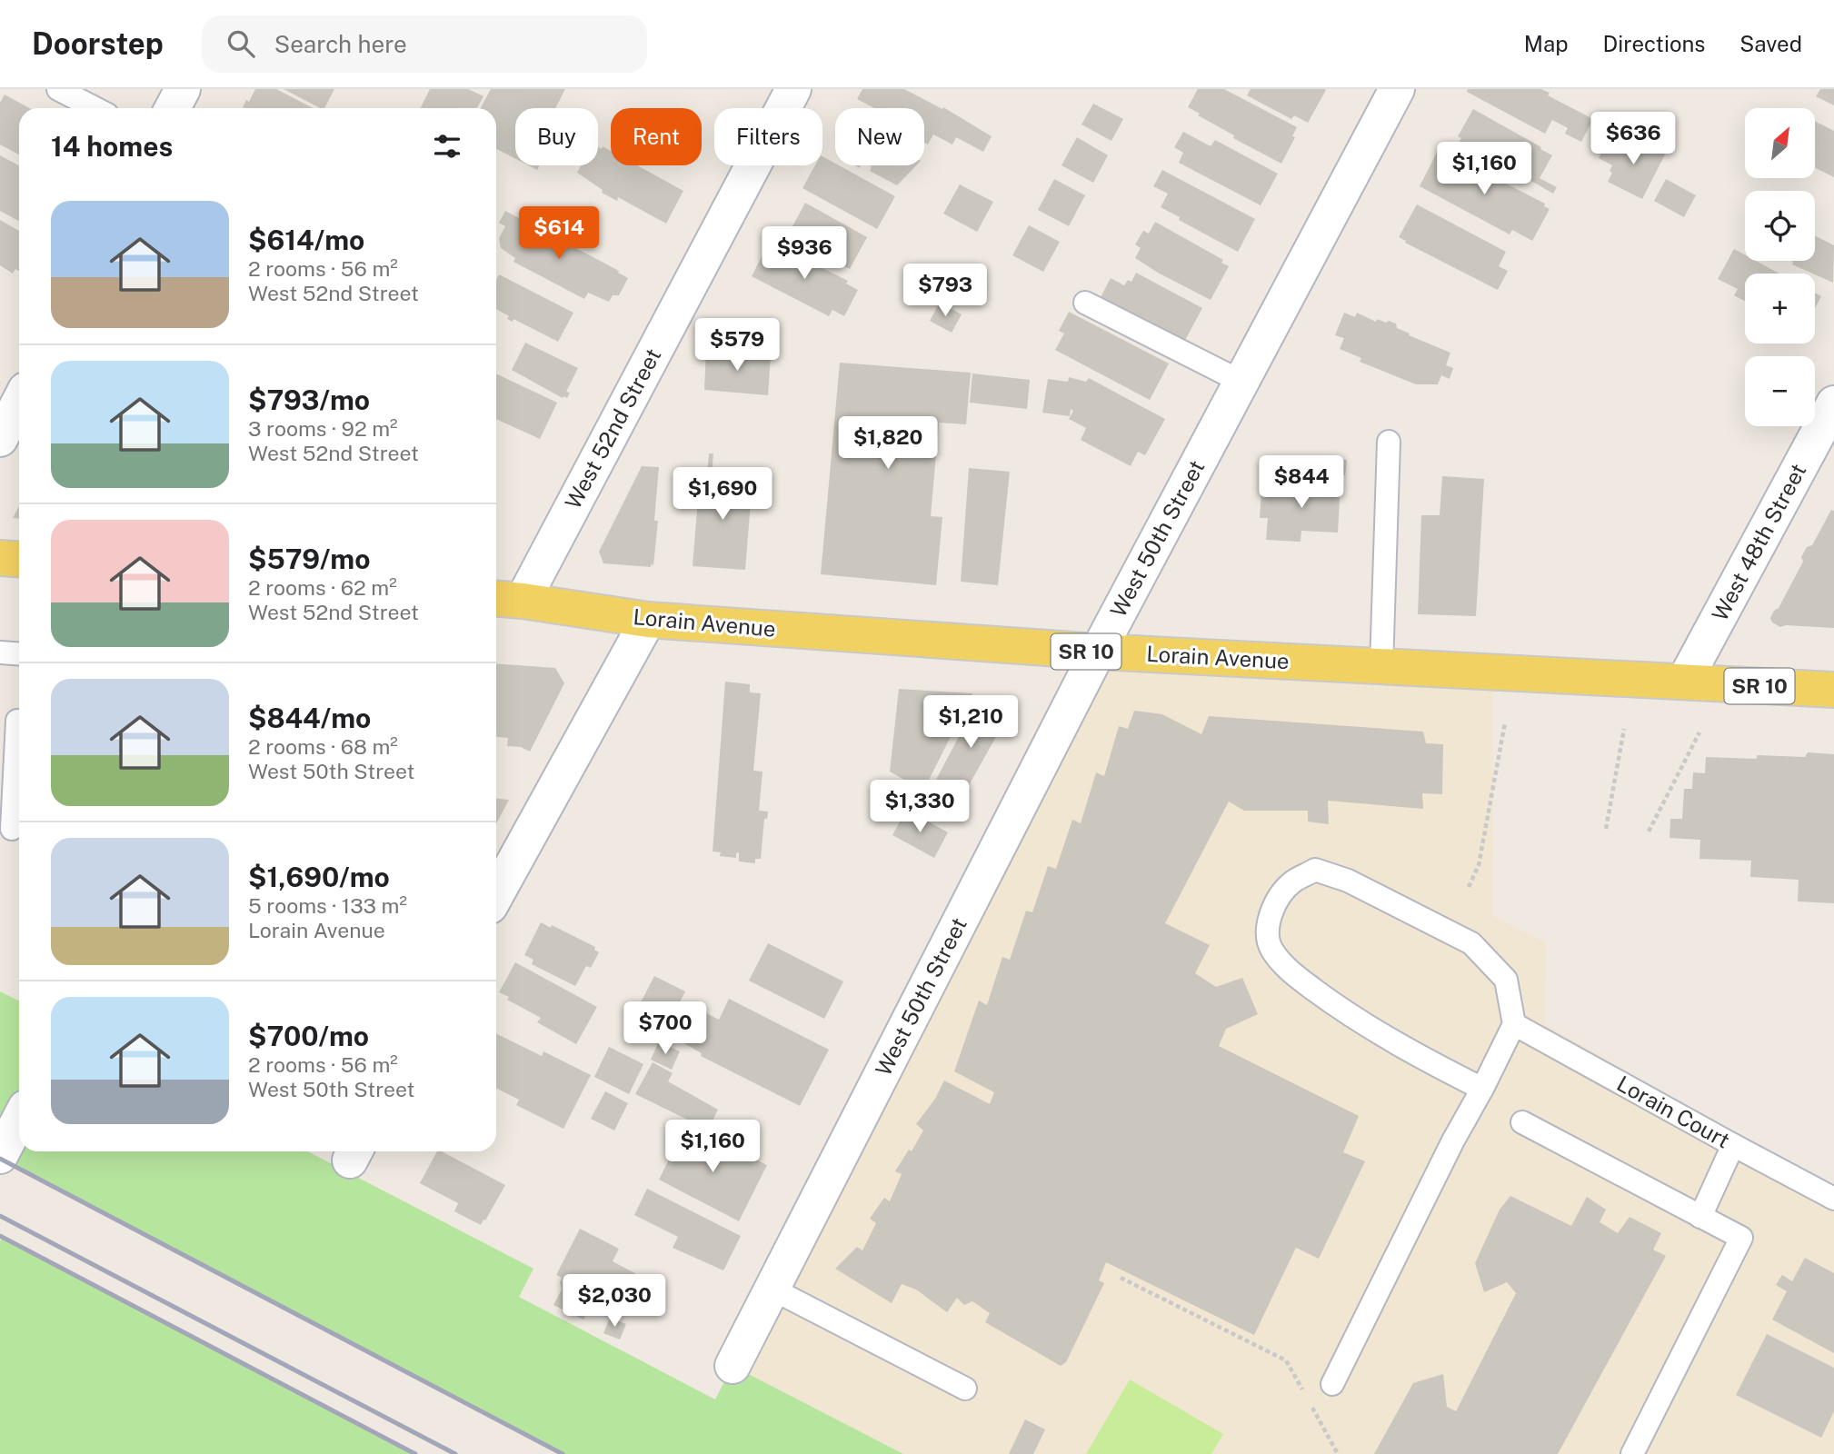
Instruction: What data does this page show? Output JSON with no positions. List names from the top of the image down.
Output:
{
  "streets": {
    "main road": ["Lorain Avenue", "SR 10"],
    "street": ["West 52nd Street", "West 50th Street", "West 48th Street"],
    "lane": ["Lorain Court"]
  },
  "crossings": [
    ["West 52nd Street", "Lorain Avenue"],
    ["West 50th Street", "Lorain Avenue"],
    ["West 48th Street", "Lorain Avenue"]
  ],
  "north": "top right",
  "page": {
    "header": "Doorstep",
    "search": "Search here",
    "nav": ["Map", "Directions", "Saved"],
    "map_buttons": ["+", "−"],
    "chip": [
      "Buy",
      "Rent",
      "Filters",
      "New"
    ],
    "heading": "14 homes",
    "price": [
      "$636",
      "$1,160",
      "$614",
      "$936",
      "$793",
      "$579",
      "$1,820",
      "$844",
      "$1,690",
      "$1,210",
      "$1,330",
      "$700",
      "$1,160",
      "$2,030"
    ],
    "list": [
      {
        "name": "$614/mo",
        "note": "2 rooms · 56 m² · West 52nd Street"
      },
      {
        "name": "$793/mo",
        "note": "3 rooms · 92 m² · West 52nd Street"
      },
      {
        "name": "$579/mo",
        "note": "2 rooms · 62 m² · West 52nd Street"
      },
      {
        "name": "$844/mo",
        "note": "2 rooms · 68 m² · West 50th Street"
      },
      {
        "name": "$1,690/mo",
        "note": "5 rooms · 133 m² · Lorain Avenue"
      },
      {
        "name": "$700/mo",
        "note": "2 rooms · 56 m² · West 50th Street"
      }
    ]
  }
}
